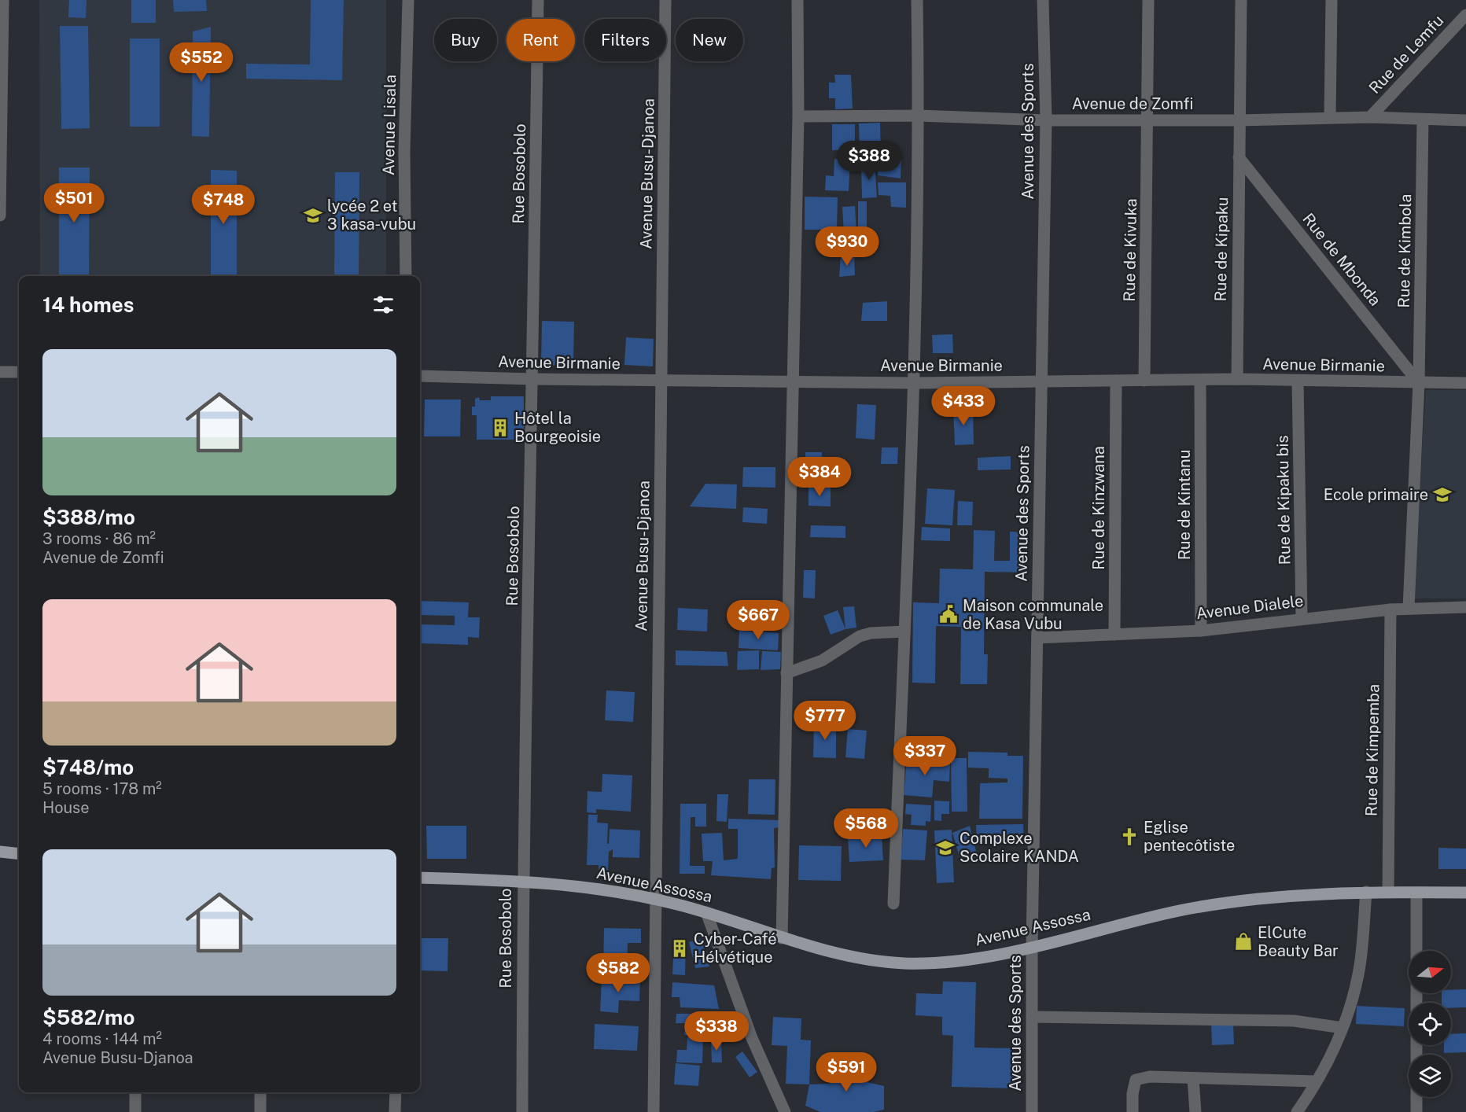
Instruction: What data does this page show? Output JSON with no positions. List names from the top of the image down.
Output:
{
  "streets": {
    "main road": ["Avenue Assossa"],
    "street": [
      "Rue de Lemfu",
      "Avenue de Zomfi",
      "Avenue Lisala",
      "Avenue des Sports",
      "Rue Bosobolo",
      "Avenue Busu-Djanoa",
      "Rue de Kipaku",
      "Rue de Kivuka",
      "Rue de Kimbola",
      "Rue de Mbonda",
      "Avenue Birmanie",
      "Rue de Kipaku bis",
      "Rue de Kintanu",
      "Rue de Kinzwana",
      "Avenue Dialele",
      "Rue de Kimpemba"
    ]
  },
  "crossings": [
    ["Rue de Lemfu", "Avenue de Zomfi"],
    ["Avenue de Zomfi", "Avenue des Sports"],
    ["Avenue de Zomfi", "Rue de Kipaku"],
    ["Avenue de Zomfi", "Rue de Kivuka"],
    ["Avenue de Zomfi", "Rue de Kimbola"],
    ["Avenue des Sports", "Avenue Birmanie"],
    ["Avenue des Sports", "Avenue Dialele"],
    ["Avenue des Sports", "Avenue Assossa"],
    ["Rue Bosobolo", "Avenue Birmanie"],
    ["Rue Bosobolo", "Avenue Assossa"],
    ["Avenue Busu-Djanoa", "Avenue Birmanie"],
    ["Avenue Busu-Djanoa", "Avenue Assossa"],
    ["Rue de Kipaku", "Rue de Mbonda"],
    ["Rue de Kipaku", "Avenue Birmanie"],
    ["Rue de Kivuka", "Avenue Birmanie"],
    ["Rue de Kimbola", "Rue de Mbonda"],
    ["Rue de Kimbola", "Avenue Birmanie"],
    ["Rue de Mbonda", "Avenue Birmanie"],
    ["Avenue Birmanie", "Rue de Kipaku bis"],
    ["Avenue Birmanie", "Rue de Kintanu"],
    ["Avenue Birmanie", "Rue de Kinzwana"],
    ["Rue de Kipaku bis", "Avenue Dialele"],
    ["Rue de Kintanu", "Avenue Dialele"],
    ["Rue de Kinzwana", "Avenue Dialele"],
    ["Avenue Dialele", "Rue de Kimpemba"],
    ["Rue de Kimpemba", "Avenue Assossa"]
  ],
  "places": {
    "school or university": ["lycée 2 et 3 kasa-vubu", "Ecole primaire", "Complexe Scolaire KANDA"],
    "building": ["Hôtel la Bourgeoisie", "Cyber-Café Hélvétique"],
    "public building": ["Maison communale de Kasa Vubu"],
    "church": ["Eglise pentecôtiste"],
    "shop": ["ElCute Beauty Bar"]
  },
  "north": "right",
  "page": {
    "chip": [
      "Buy",
      "Rent",
      "Filters",
      "New"
    ],
    "price": [
      "$552",
      "$388",
      "$501",
      "$748",
      "$930",
      "$433",
      "$384",
      "$667",
      "$777",
      "$337",
      "$568",
      "$582",
      "$338",
      "$591"
    ],
    "heading": "14 homes",
    "list": [
      {
        "name": "$388/mo",
        "note": "3 rooms · 86 m² · Avenue de Zomfi"
      },
      {
        "name": "$748/mo",
        "note": "5 rooms · 178 m² · House"
      },
      {
        "name": "$582/mo",
        "note": "4 rooms · 144 m² · Avenue Busu-Djanoa"
      }
    ]
  }
}
